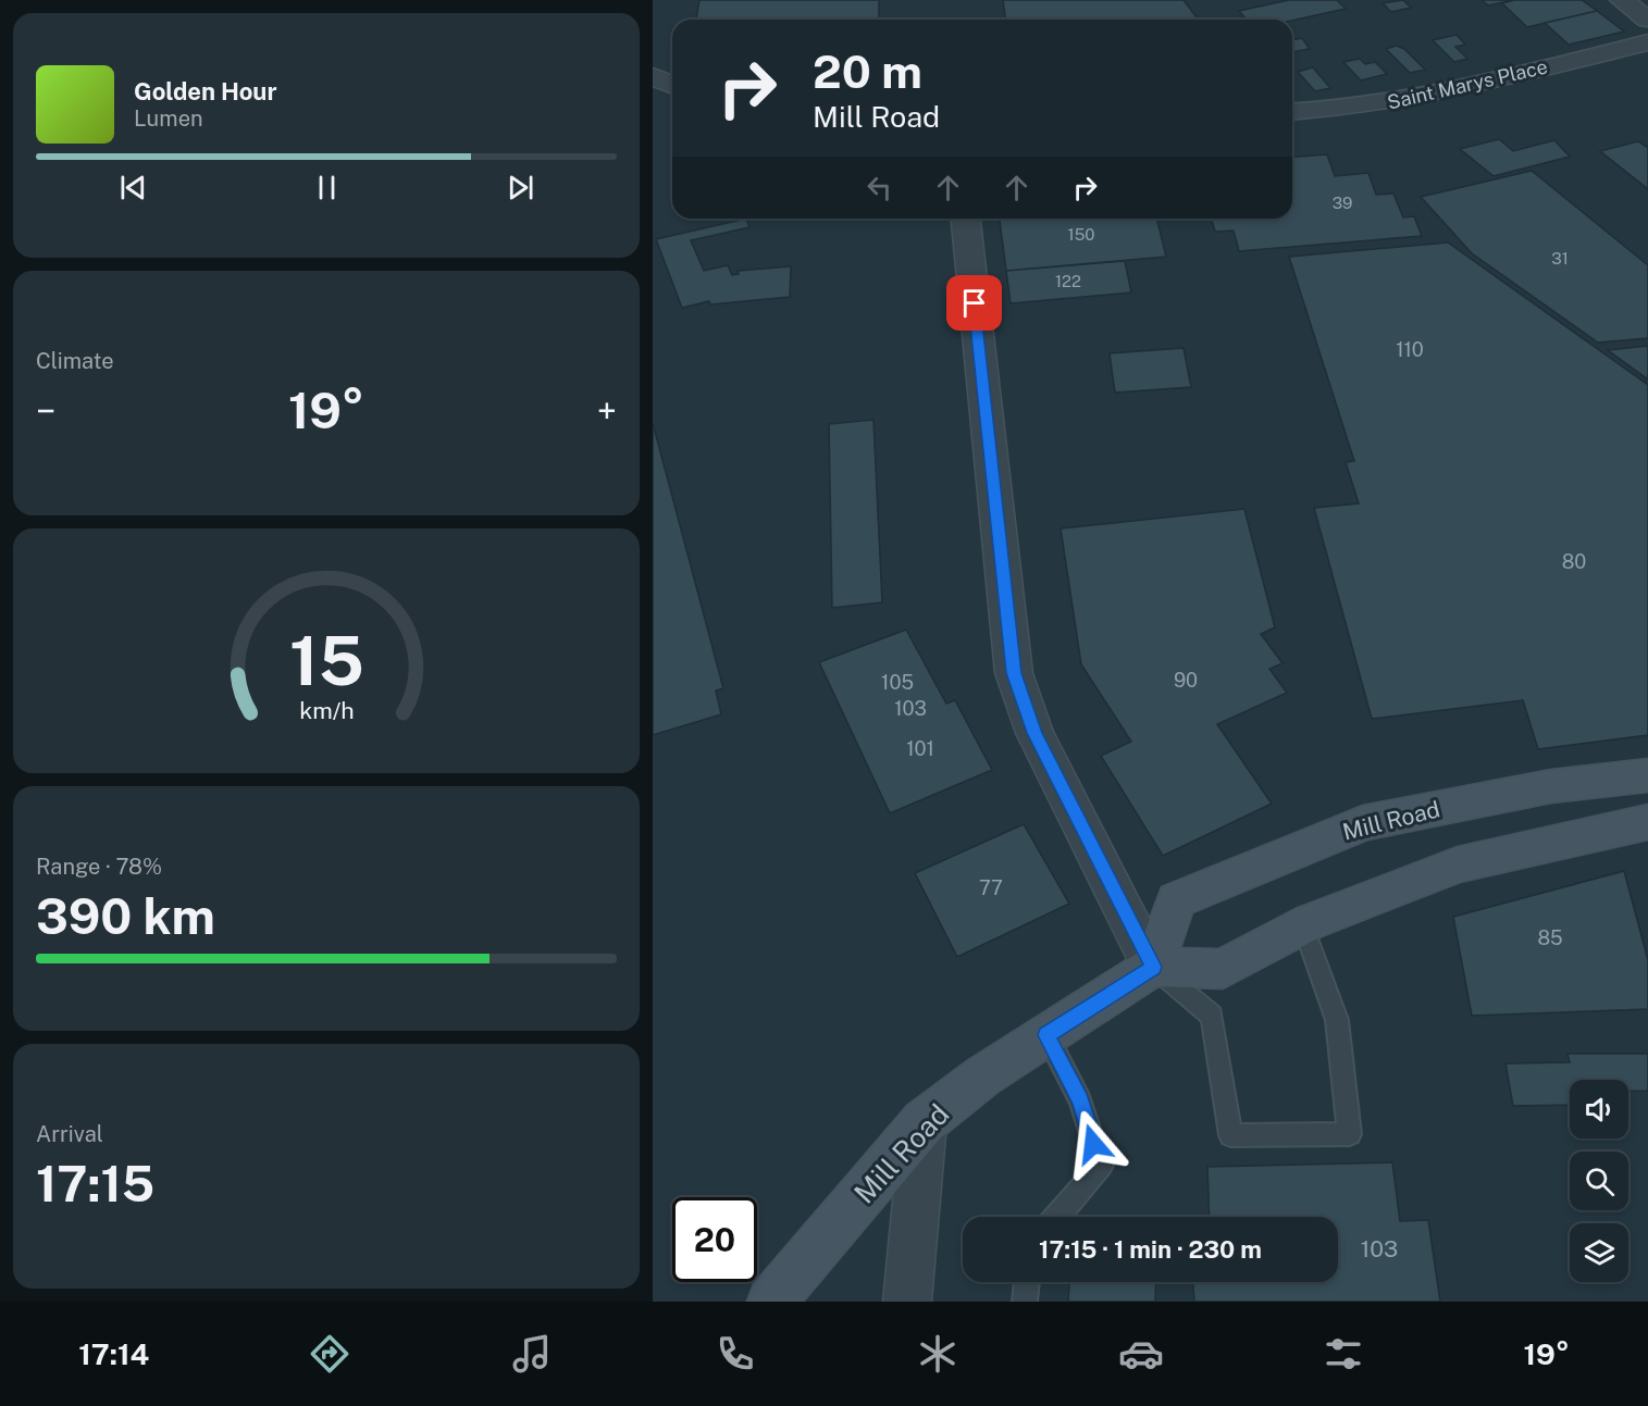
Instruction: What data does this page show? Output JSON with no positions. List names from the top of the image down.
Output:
{
  "streets": {
    "main road": ["Mill Road"],
    "street": ["Saint Marys Place"]
  },
  "house_numbers": [
    "39",
    "150",
    "31",
    "122",
    "110",
    "80",
    "90",
    "105",
    "103",
    "101",
    "77",
    "85",
    "103"
  ],
  "page": {
    "turn": ["20 m", "Mill Road"],
    "song": ["Golden Hour", "Lumen"],
    "tile": [
      "Climate",
      ["Range · 78%", "390 km"],
      ["Arrival", "17:15"]
    ],
    "heat": ["−", "19°", "+"],
    "limit": "20",
    "trip": "17:15 · 1 min · 230 m",
    "tabs": ["17:14", "19°"],
    "gauge": ["15", "km/h"]
  }
}
